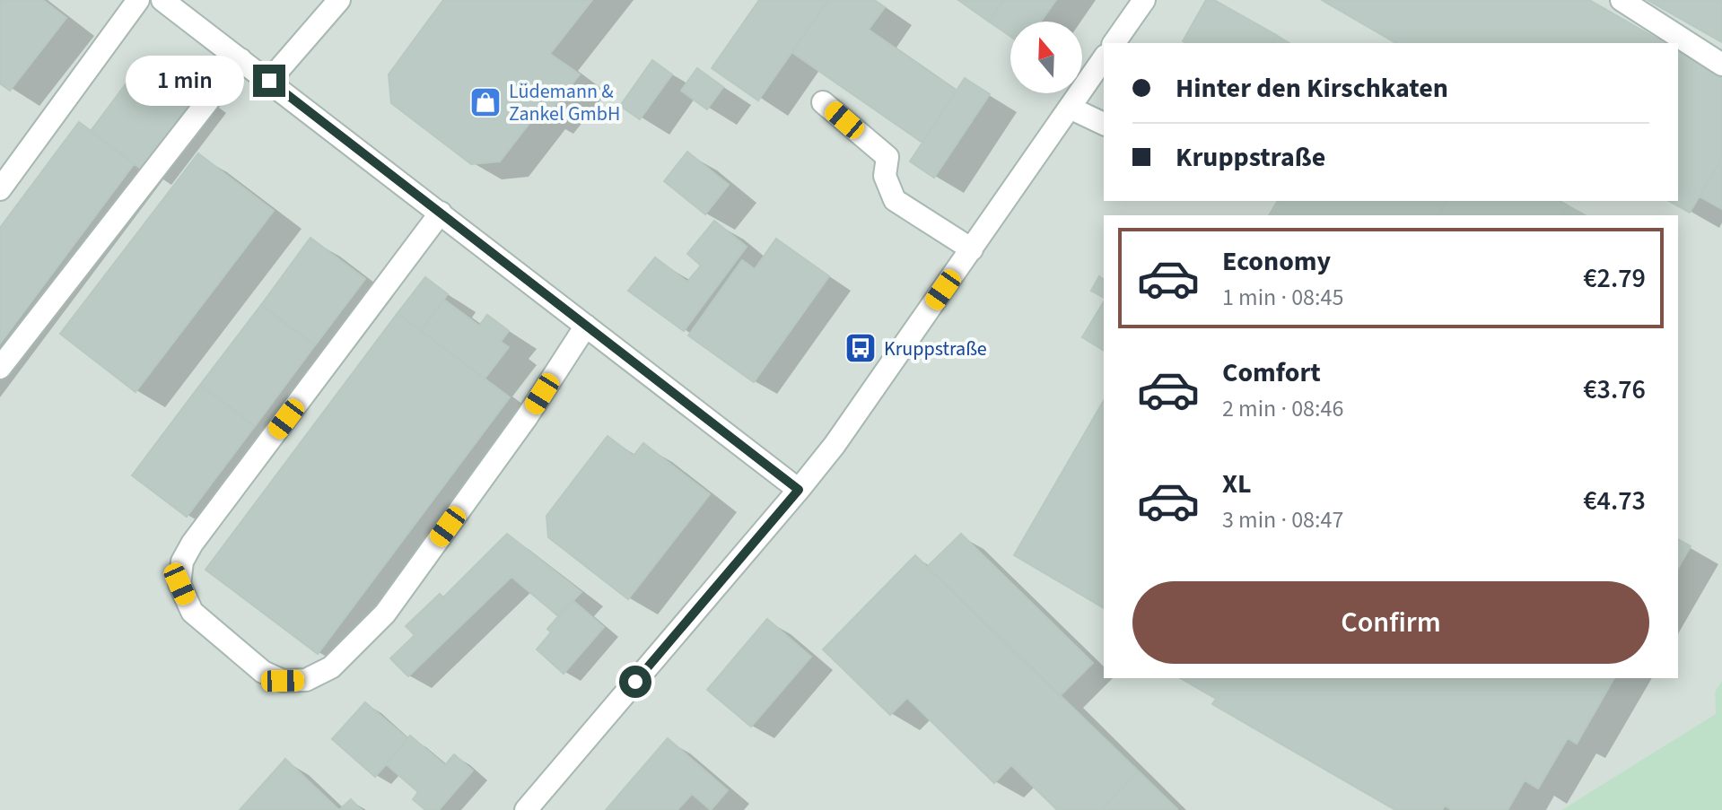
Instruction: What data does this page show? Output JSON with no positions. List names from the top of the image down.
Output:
{
  "places": {
    "shop": ["Lüdemann & Zankel GmbH"],
    "bus stop": ["Kruppstraße"]
  },
  "north": "top",
  "page": {
    "banner": ["Hinter den Kirschkaten", "Kruppstraße"],
    "bubble": "1 min",
    "list": [
      {
        "name": "Economy",
        "note": "1 min · 08:45",
        "value": "€2.79"
      },
      {
        "name": "Comfort",
        "note": "2 min · 08:46",
        "value": "€3.76"
      },
      {
        "name": "XL",
        "note": "3 min · 08:47",
        "value": "€4.73"
      }
    ],
    "buttons": "Confirm"
  }
}
